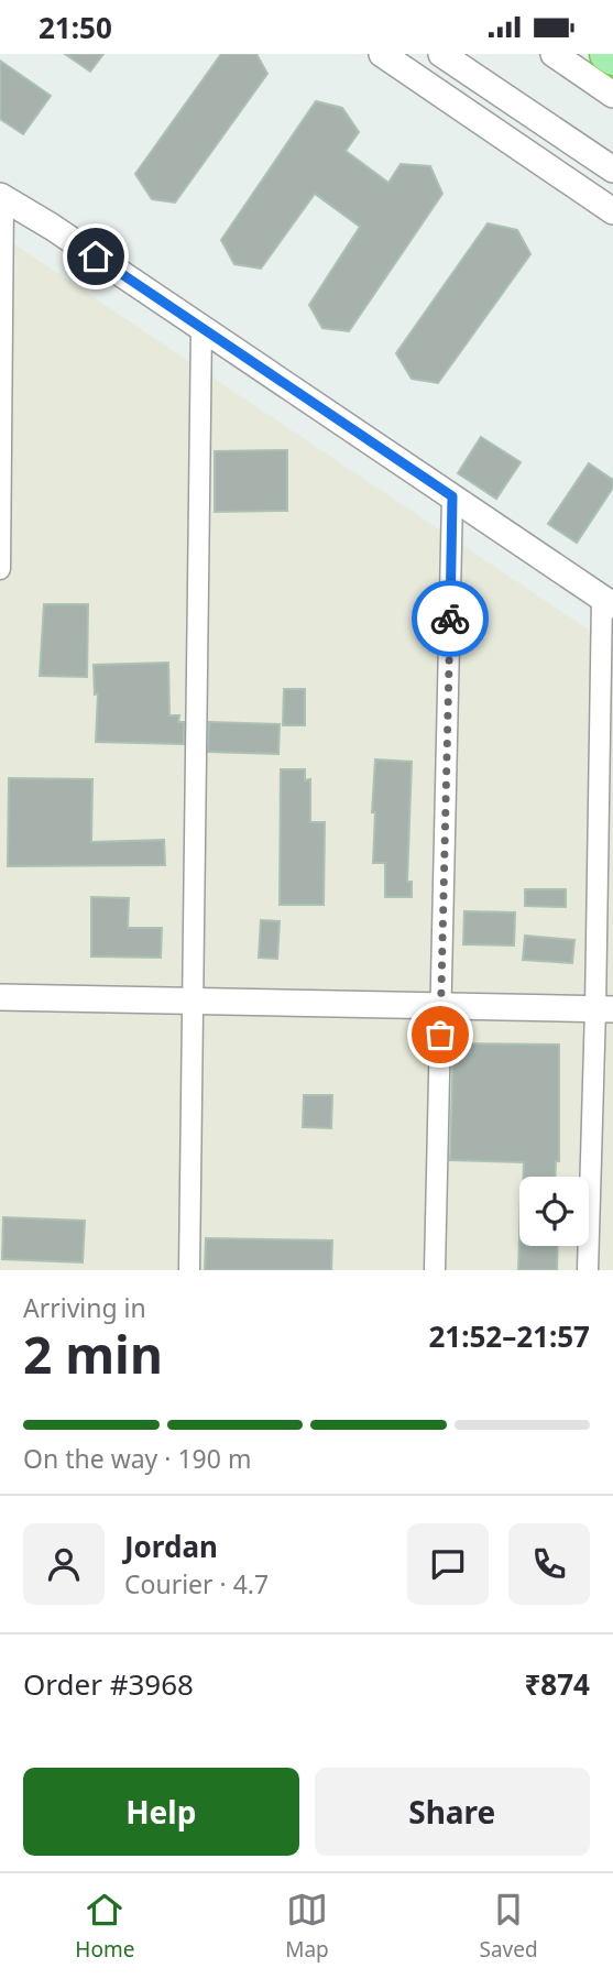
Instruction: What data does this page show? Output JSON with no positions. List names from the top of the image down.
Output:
{
  "page": {
    "status": "21:50",
    "heading": ["2 min", "Arriving in", "21:52–21:57"],
    "panel": [
      "Jordan",
      "Courier · 4.7",
      "Order #3968",
      "₹874"
    ],
    "bar": "On the way · 190 m",
    "buttons": ["Help", "Share"],
    "tabs": ["Home", "Map", "Saved"]
  }
}
